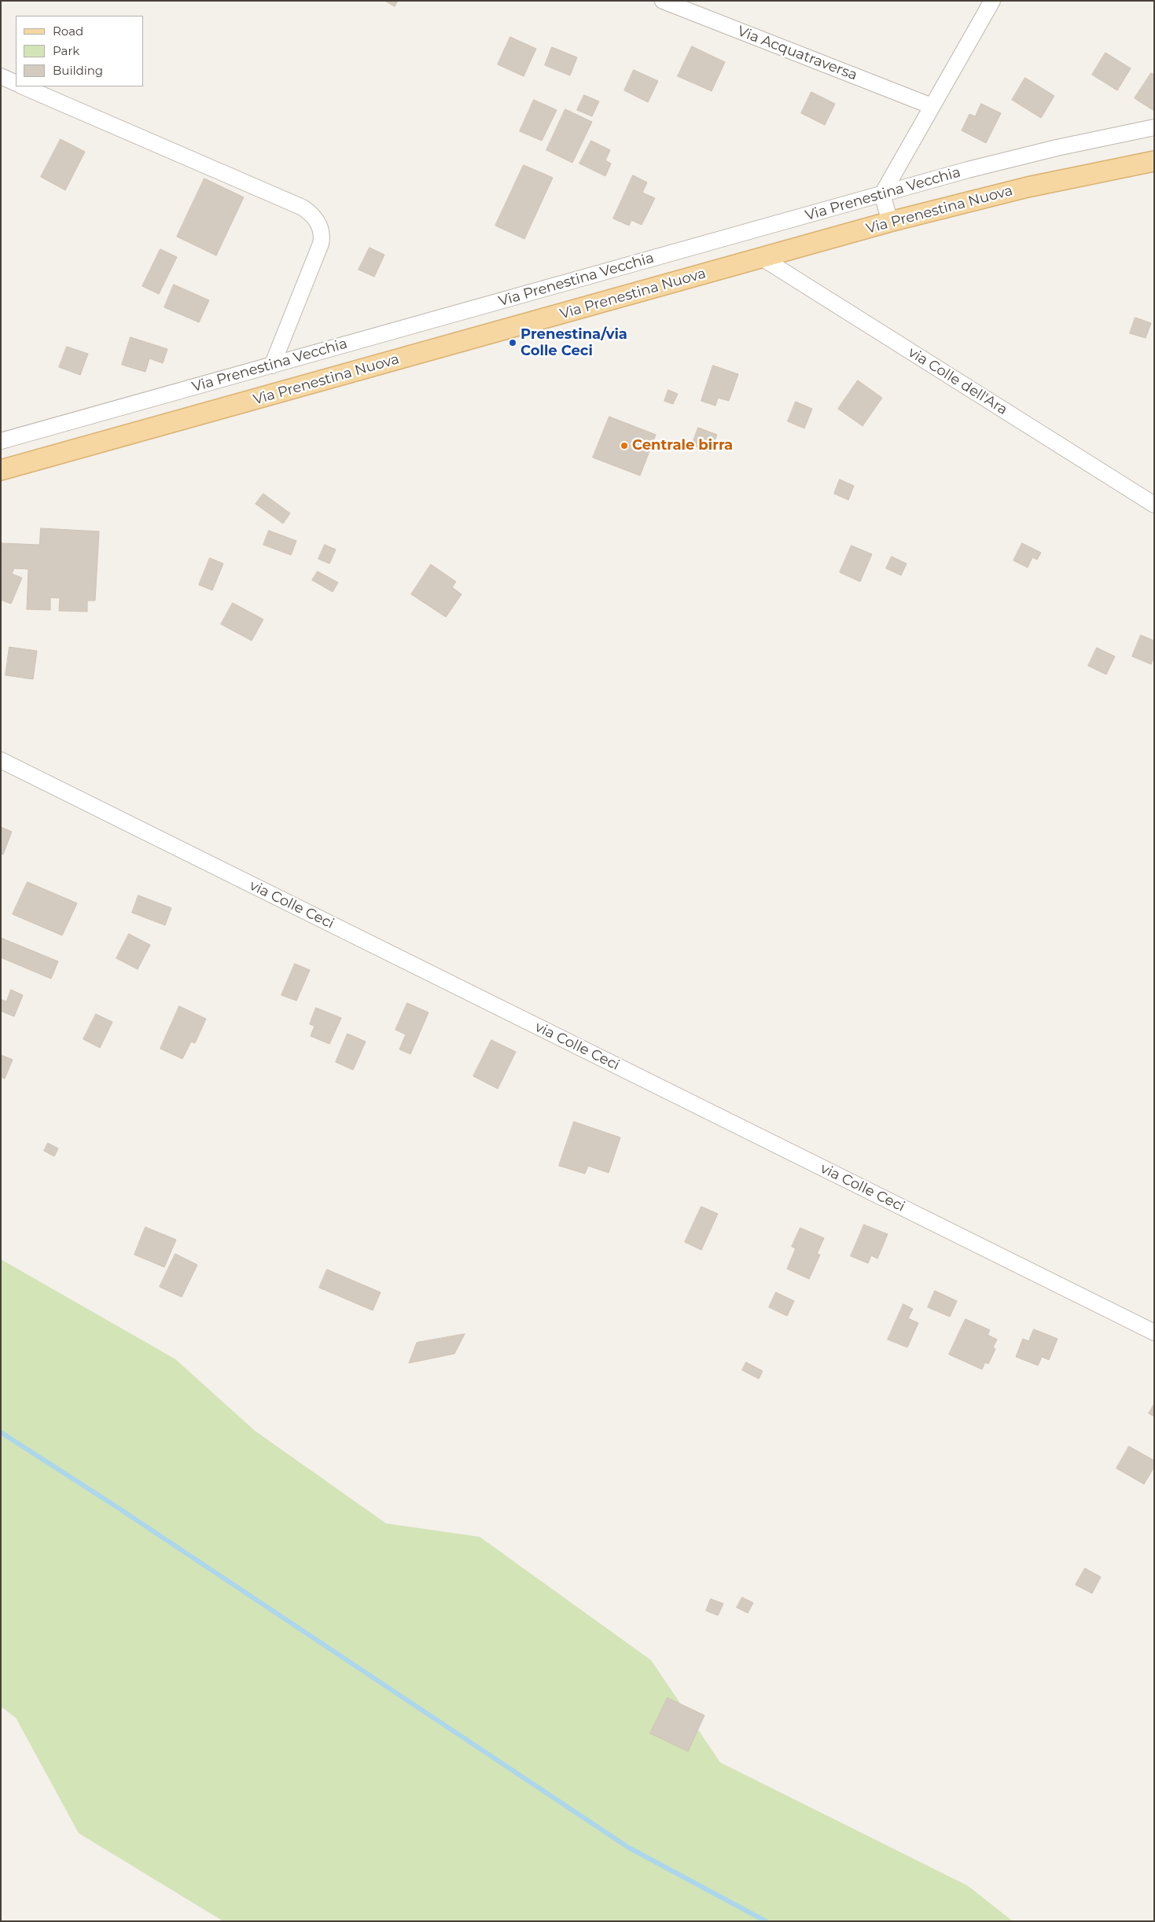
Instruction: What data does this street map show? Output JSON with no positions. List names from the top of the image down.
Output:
{
  "streets": {
    "main road": ["Via Prenestina Nuova"],
    "street": [
      "Via Acquatraversa",
      "Via Prenestina Vecchia",
      "via Colle dell'Ara",
      "via Colle Ceci"
    ]
  },
  "crossings": [
    ["Via Prenestina Nuova", "via Colle dell'Ara"]
  ],
  "places": ["Prenestina/via Colle Ceci", "Centrale birra"],
  "legend": ["Road", "Park", "Building"]
}
